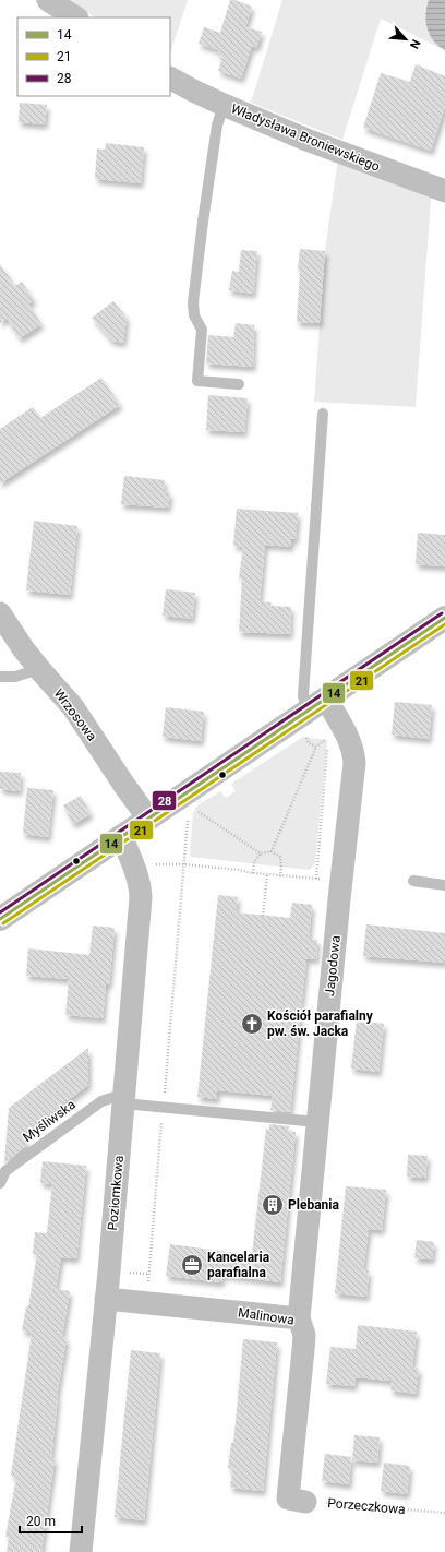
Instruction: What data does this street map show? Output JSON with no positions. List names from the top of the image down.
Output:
{
  "streets": {
    "street": [
      "Władysława Broniewskiego",
      "Wrzosowa",
      "Jagodowa",
      "Poziomkowa",
      "Malinowa"
    ],
    "lane": ["Myśliwska"],
    "path": ["Porzeczkowa"]
  },
  "crossings": [
    ["Jagodowa", "Malinowa"],
    ["Myśliwska", "Poziomkowa"],
    ["Poziomkowa", "Malinowa"],
    ["Malinowa", "Porzeczkowa"]
  ],
  "places": {
    "church": ["Kościół parafialny pw. św. Jacka"],
    "building": ["Plebania"],
    "office": ["Kancelaria parafialna"]
  },
  "lines": ["transit line 28", "transit line 14", "transit line 21"],
  "legend": ["14", "21", "28"],
  "scale_bar": "20 m",
  "north": "bottom right"
}
